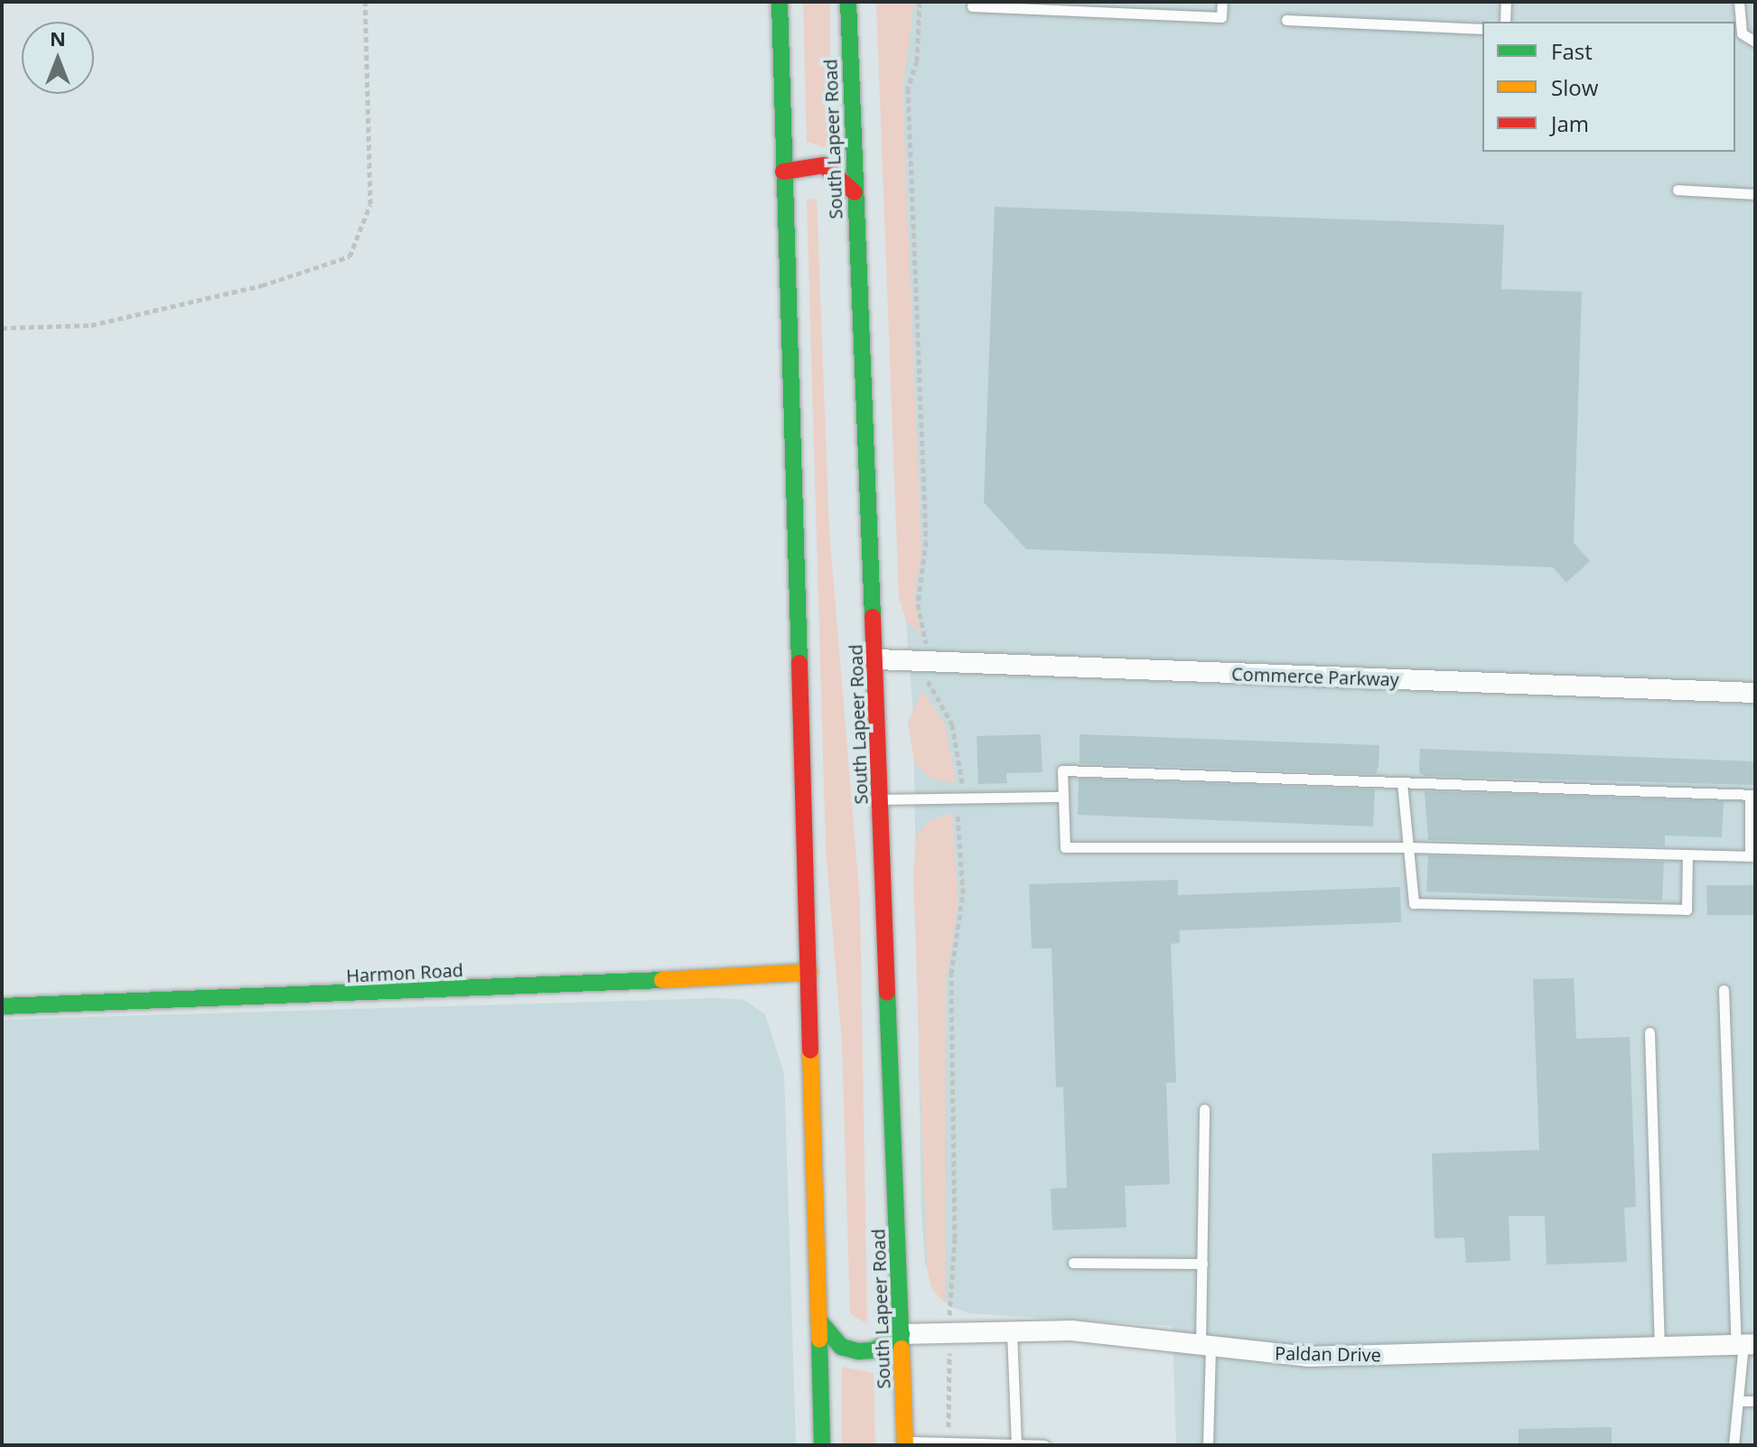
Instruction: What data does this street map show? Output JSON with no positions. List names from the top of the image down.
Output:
{
  "streets": {
    "main road": ["South Lapeer Road", "Harmon Road"],
    "street": ["Commerce Parkway", "Paldan Drive"]
  },
  "crossings": [
    ["South Lapeer Road", "Commerce Parkway"],
    ["South Lapeer Road", "Paldan Drive"]
  ],
  "legend": ["Fast", "Slow", "Jam"],
  "north": "top"
}
